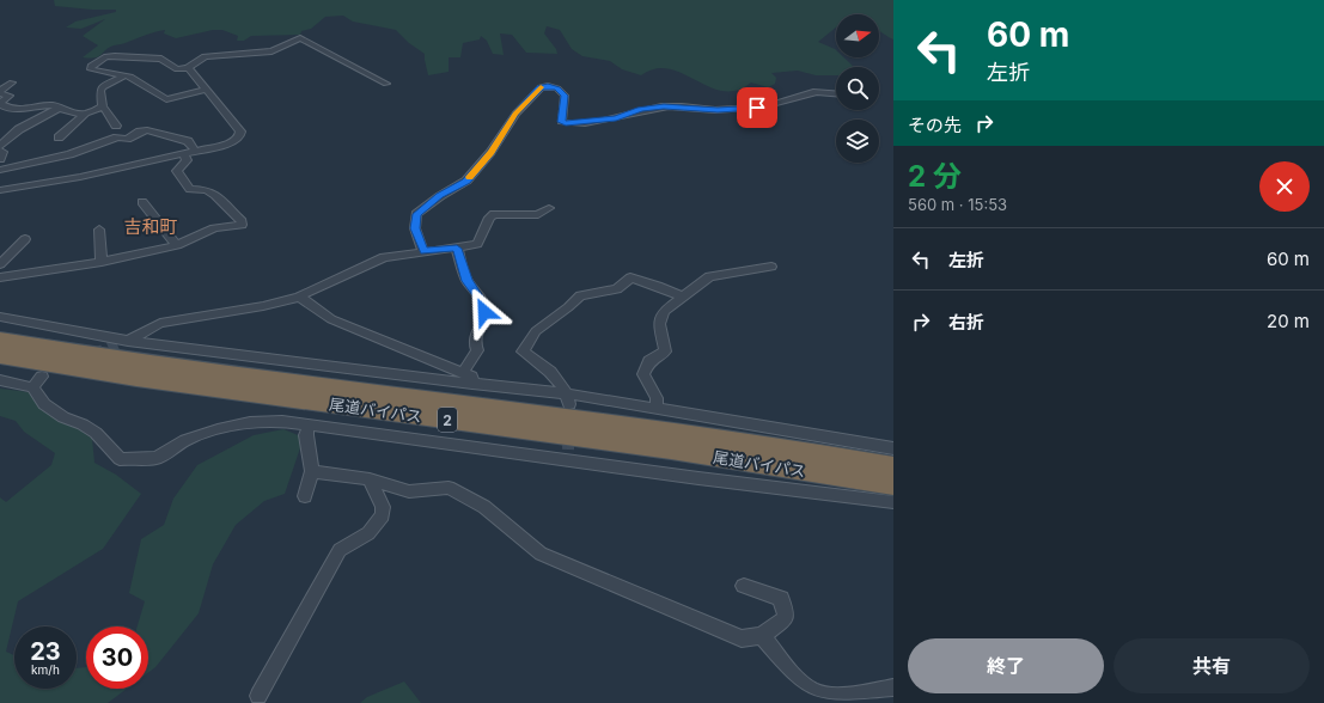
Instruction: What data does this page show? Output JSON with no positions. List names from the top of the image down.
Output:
{
  "streets": {
    "highway": ["尾道バイパス", "2"]
  },
  "districts": ["吉和町"],
  "north": "right",
  "page": {
    "turn": ["60 m", "左折"],
    "then": "その先",
    "heading": ["2 分", "560 m · 15:53"],
    "list": [
      {
        "name": "左折",
        "value": "60 m"
      },
      {
        "name": "右折",
        "value": "20 m"
      }
    ],
    "speed": "23 km/h",
    "limit": "30",
    "buttons": ["終了", "共有"]
  }
}
